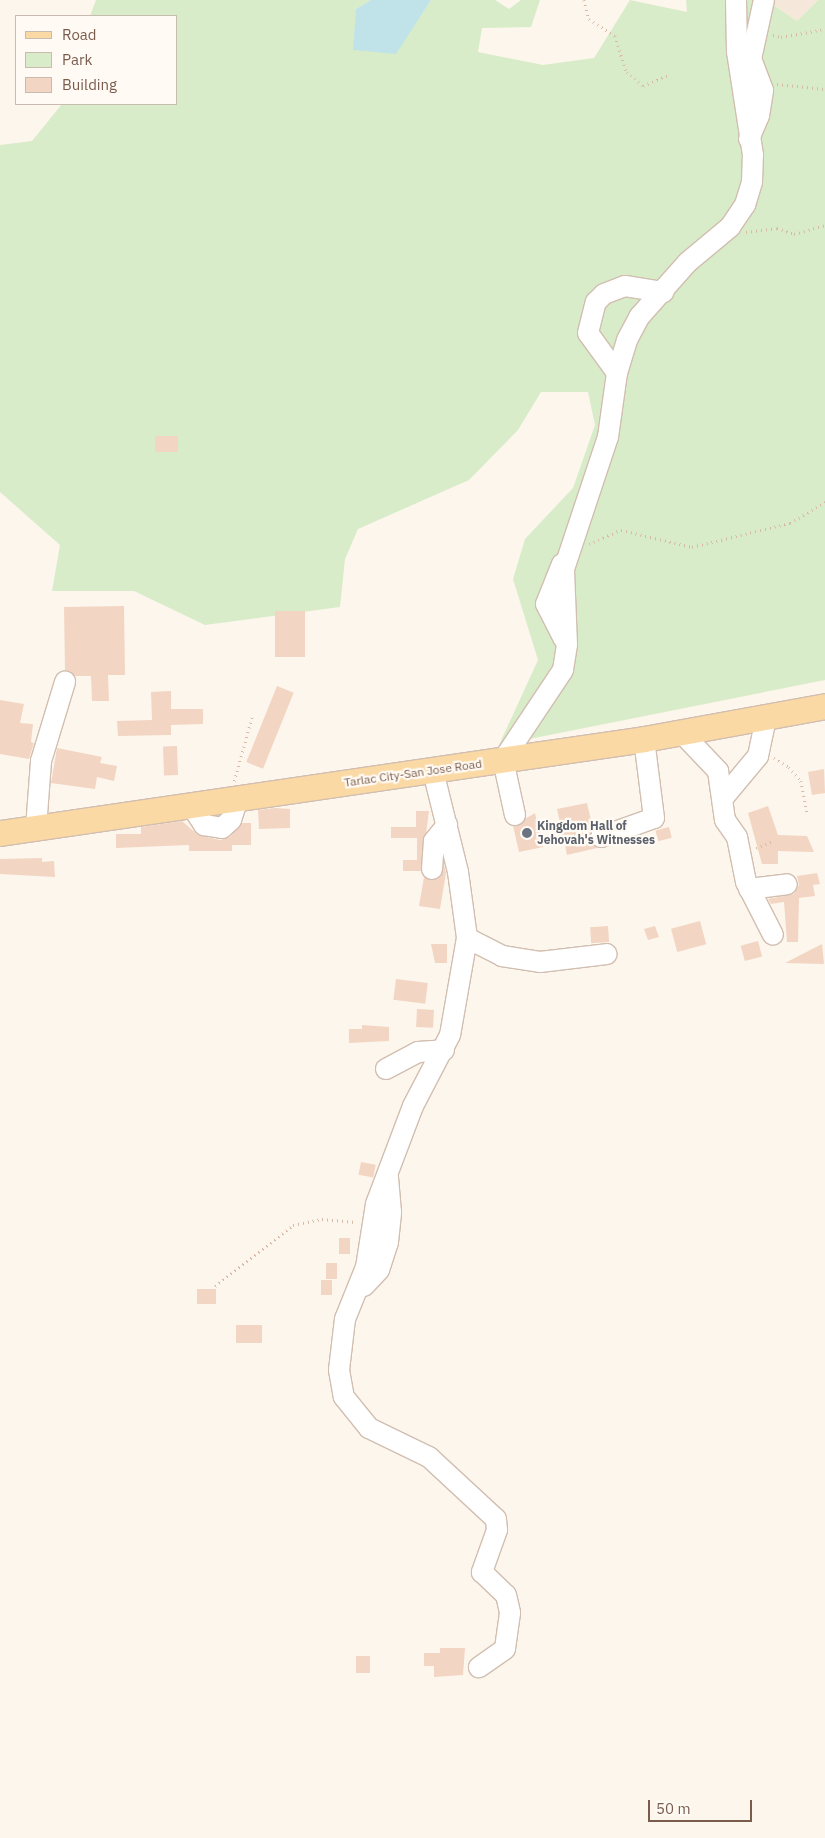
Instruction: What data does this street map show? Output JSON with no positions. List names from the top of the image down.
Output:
{
  "streets": {
    "main road": ["Tarlac City-San Jose Road"]
  },
  "places": ["Kingdom Hall of Jehovah's Witnesses"],
  "legend": ["Road", "Park", "Building"],
  "scale_bar": "50 m"
}
